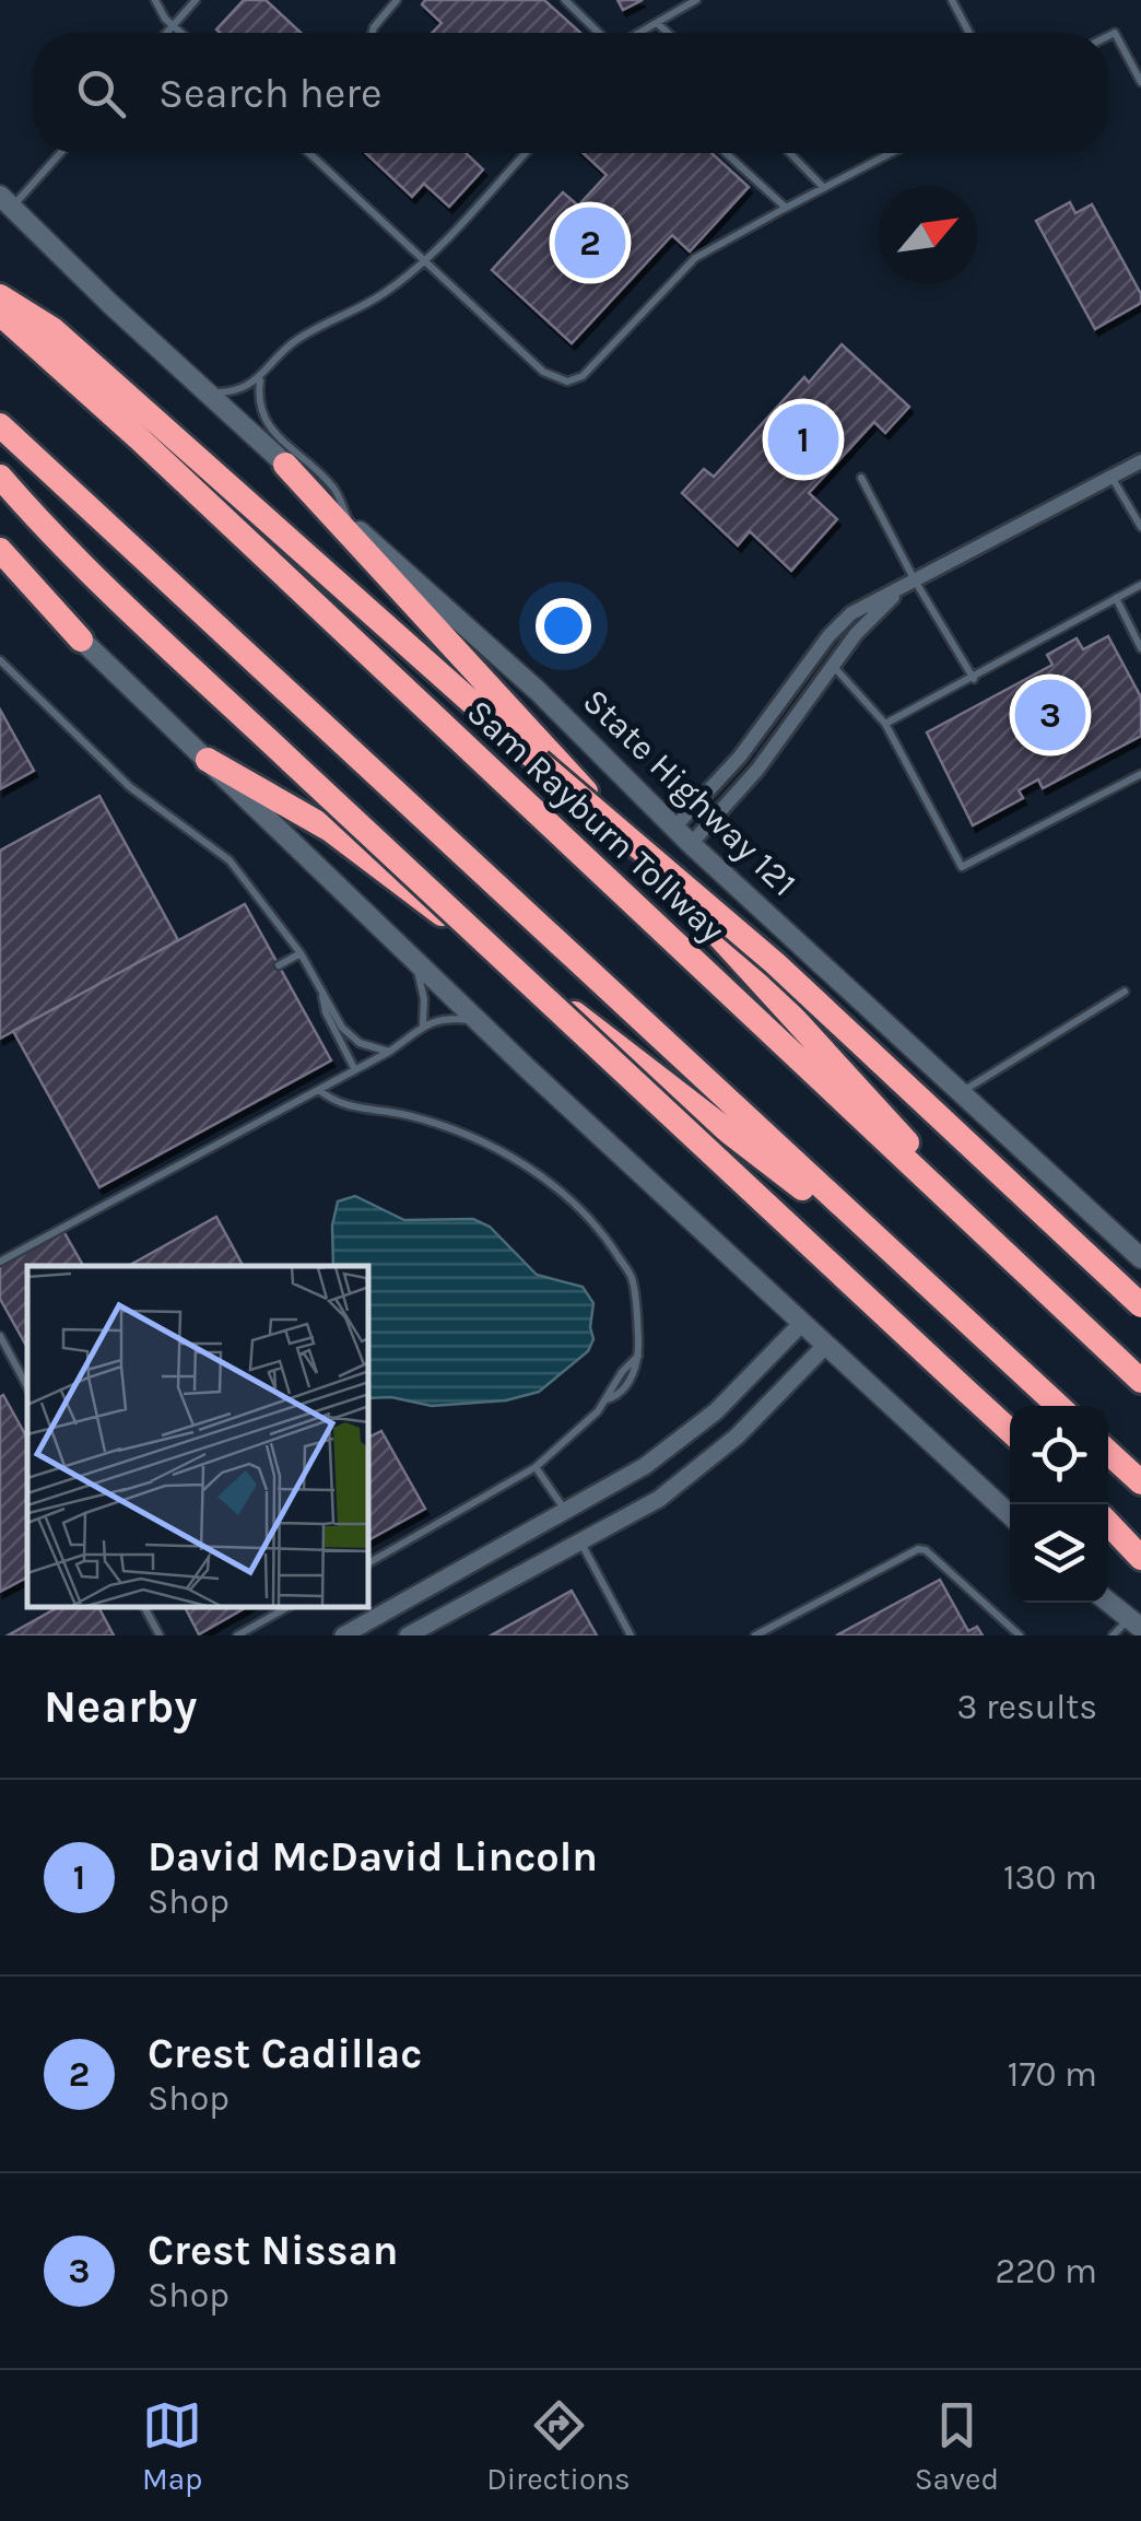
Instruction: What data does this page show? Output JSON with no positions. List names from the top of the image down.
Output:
{
  "streets": {
    "highway": ["Sam Rayburn Tollway"],
    "main road": ["State Highway 121"]
  },
  "north": "top right",
  "page": {
    "search": "Search here",
    "pins": ["2", "1", "3"],
    "heading": ["Nearby", "3 results"],
    "list": [
      {
        "mark": "1",
        "name": "David McDavid Lincoln",
        "note": "Shop",
        "value": "130 m"
      },
      {
        "mark": "2",
        "name": "Crest Cadillac",
        "note": "Shop",
        "value": "170 m"
      },
      {
        "mark": "3",
        "name": "Crest Nissan",
        "note": "Shop",
        "value": "220 m"
      }
    ],
    "nav": ["Map", "Directions", "Saved"]
  }
}
